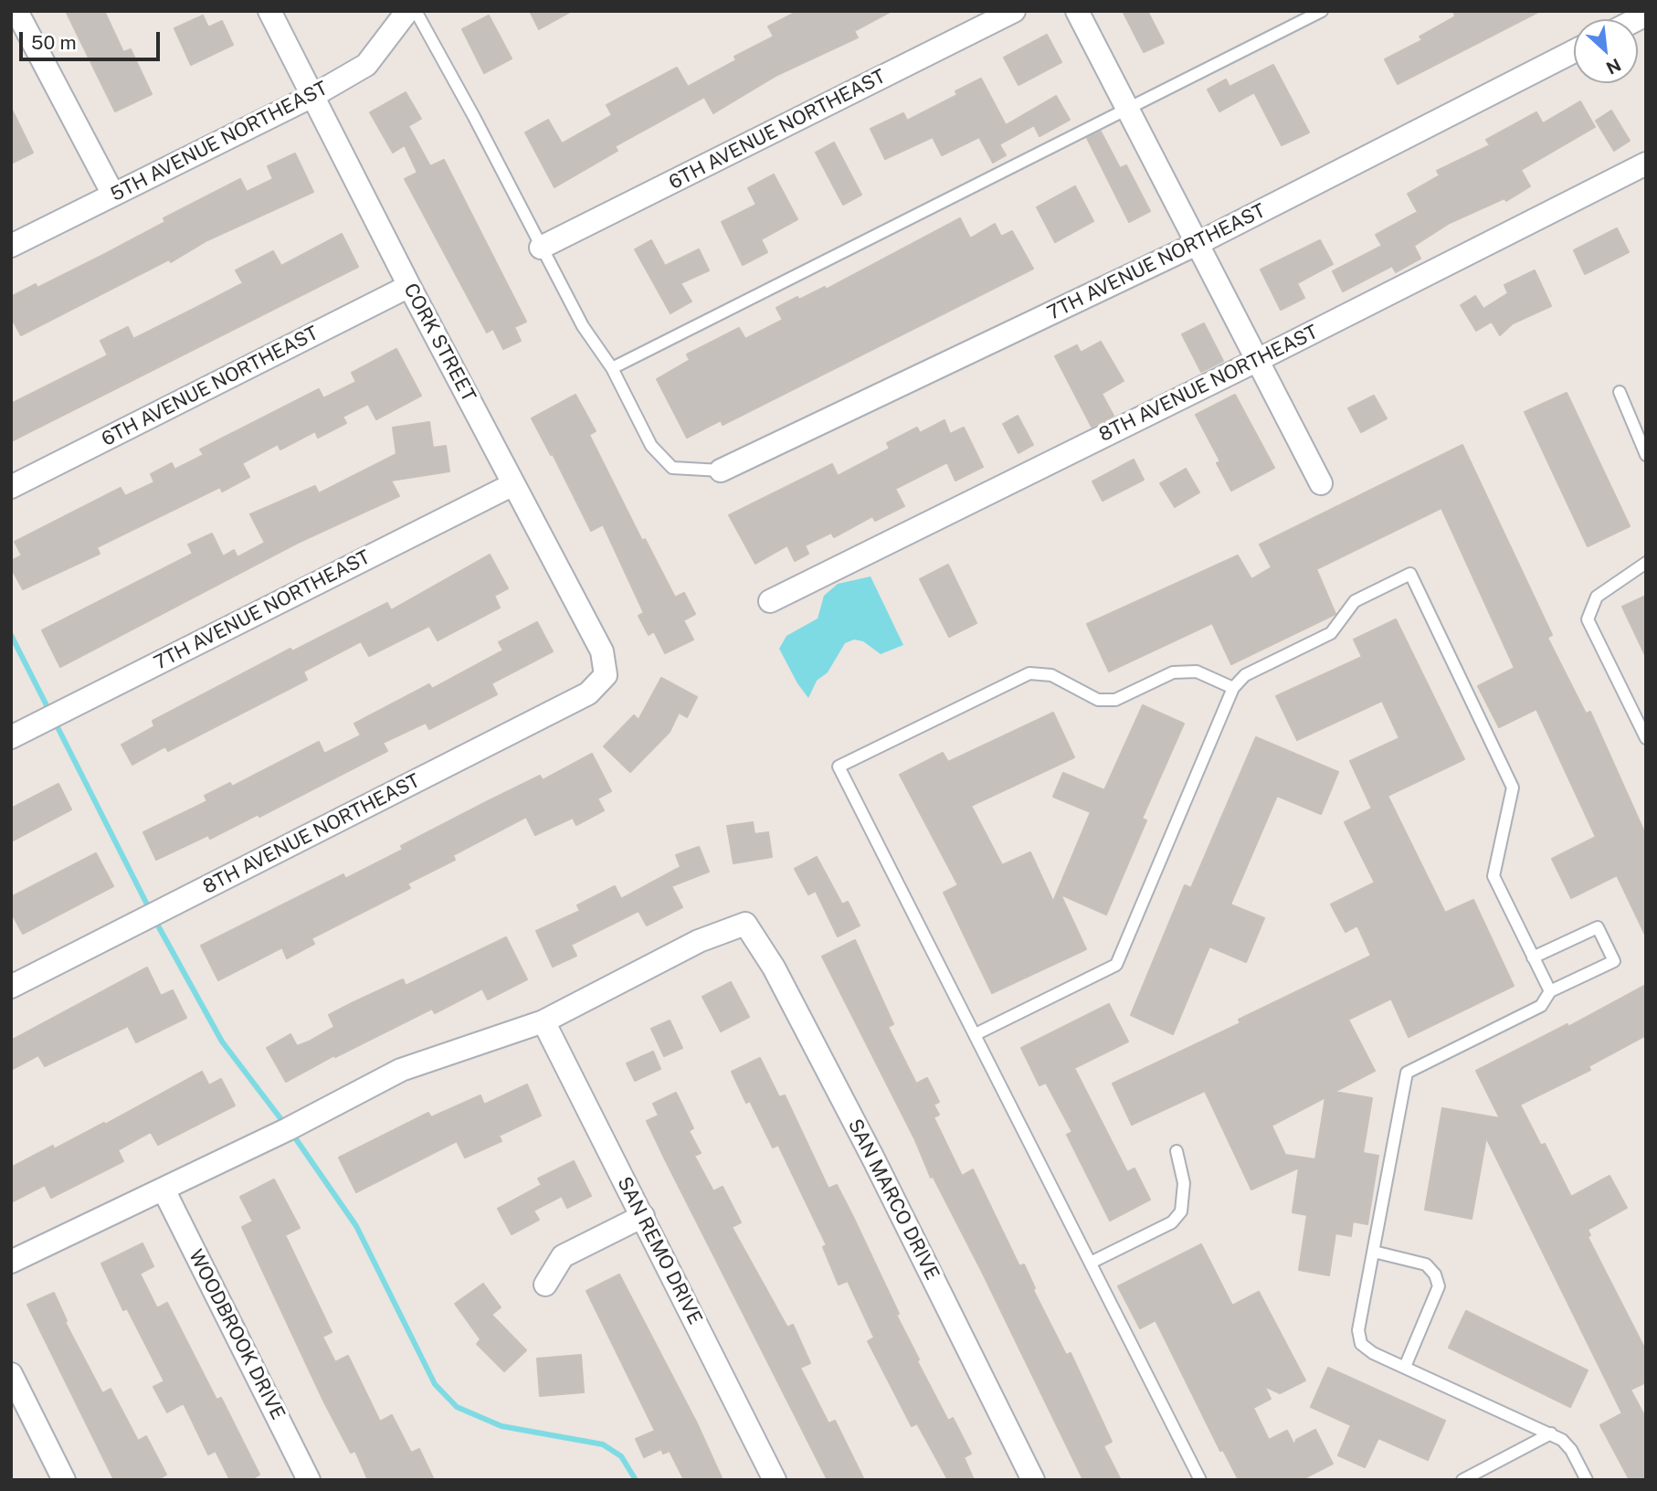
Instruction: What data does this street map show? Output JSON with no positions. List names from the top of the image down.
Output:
{
  "streets": {
    "street": [
      "6TH AVENUE NORTHEAST",
      "5TH AVENUE NORTHEAST",
      "7TH AVENUE NORTHEAST",
      "CORK STREET",
      "8TH AVENUE NORTHEAST",
      "SAN MARCO DRIVE",
      "SAN REMO DRIVE",
      "WOODBROOK DRIVE"
    ]
  },
  "crossings": [
    ["6TH AVENUE NORTHEAST", "CORK STREET"],
    ["5TH AVENUE NORTHEAST", "CORK STREET"],
    ["7TH AVENUE NORTHEAST", "CORK STREET"],
    ["CORK STREET", "8TH AVENUE NORTHEAST"],
    ["SAN MARCO DRIVE", "SAN REMO DRIVE"]
  ],
  "scale_bar": "50 m",
  "north": "bottom right"
}
